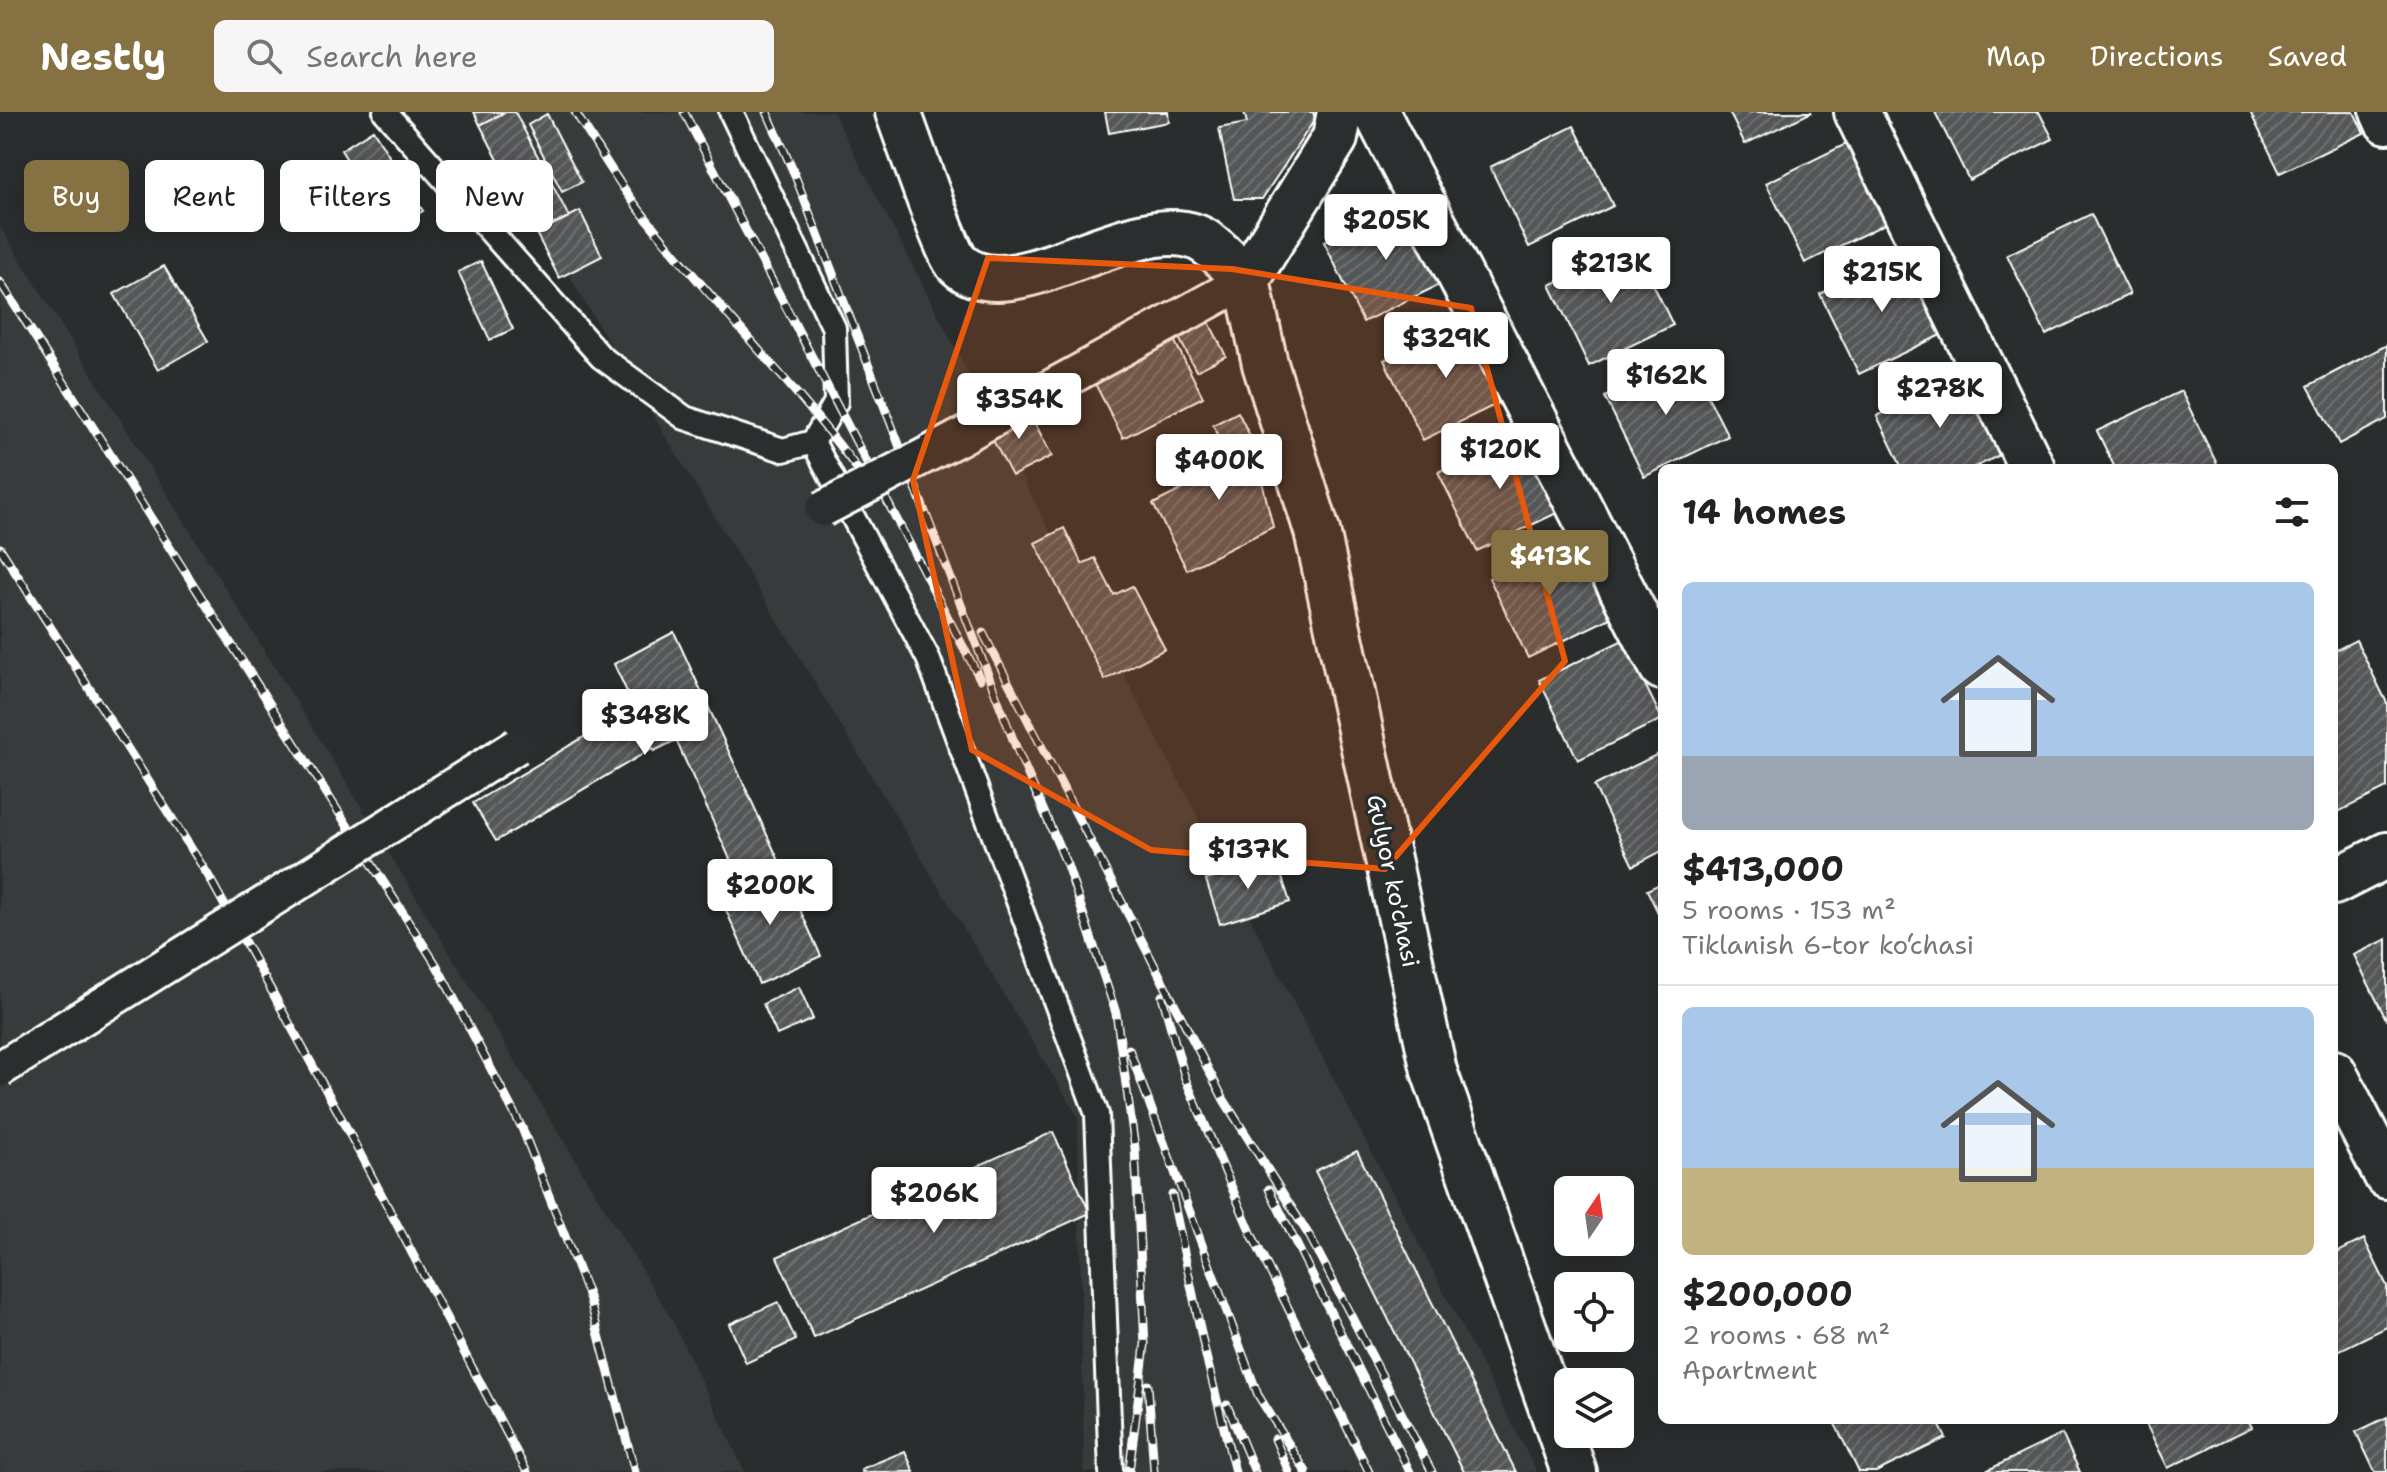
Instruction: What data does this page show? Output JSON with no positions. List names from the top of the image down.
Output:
{
  "streets": {
    "street": ["Gulyor ko'chasi"]
  },
  "north": "top",
  "page": {
    "header": "Nestly",
    "search": "Search here",
    "nav": ["Map", "Directions", "Saved"],
    "chip": [
      "Buy",
      "Rent",
      "Filters",
      "New"
    ],
    "price": [
      "$205K",
      "$213K",
      "$215K",
      "$329K",
      "$162K",
      "$278K",
      "$354K",
      "$120K",
      "$400K",
      "$413K",
      "$348K",
      "$137K",
      "$200K",
      "$206K"
    ],
    "heading": "14 homes",
    "list": [
      {
        "name": "$413,000",
        "note": "5 rooms · 153 m² · Tiklanish 6-tor ko‘chasi"
      },
      {
        "name": "$200,000",
        "note": "2 rooms · 68 m² · Apartment"
      }
    ]
  }
}
